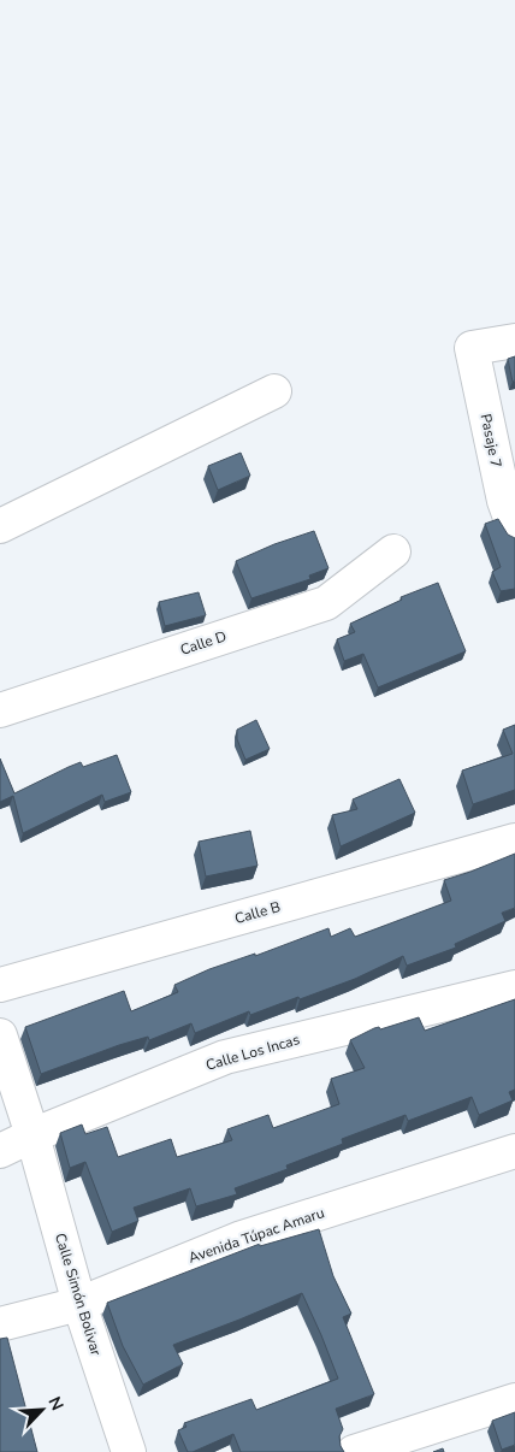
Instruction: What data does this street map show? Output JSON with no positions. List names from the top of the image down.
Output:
{
  "streets": {
    "street": [
      "Pasaje 7",
      "Calle D",
      "Calle B",
      "Calle Los Incas",
      "Avenida Túpac Amaru",
      "Calle Simón Bolivar"
    ]
  },
  "crossings": [
    ["Calle Los Incas", "Calle Simón Bolivar"],
    ["Avenida Túpac Amaru", "Calle Simón Bolivar"]
  ],
  "north": "top right"
}
